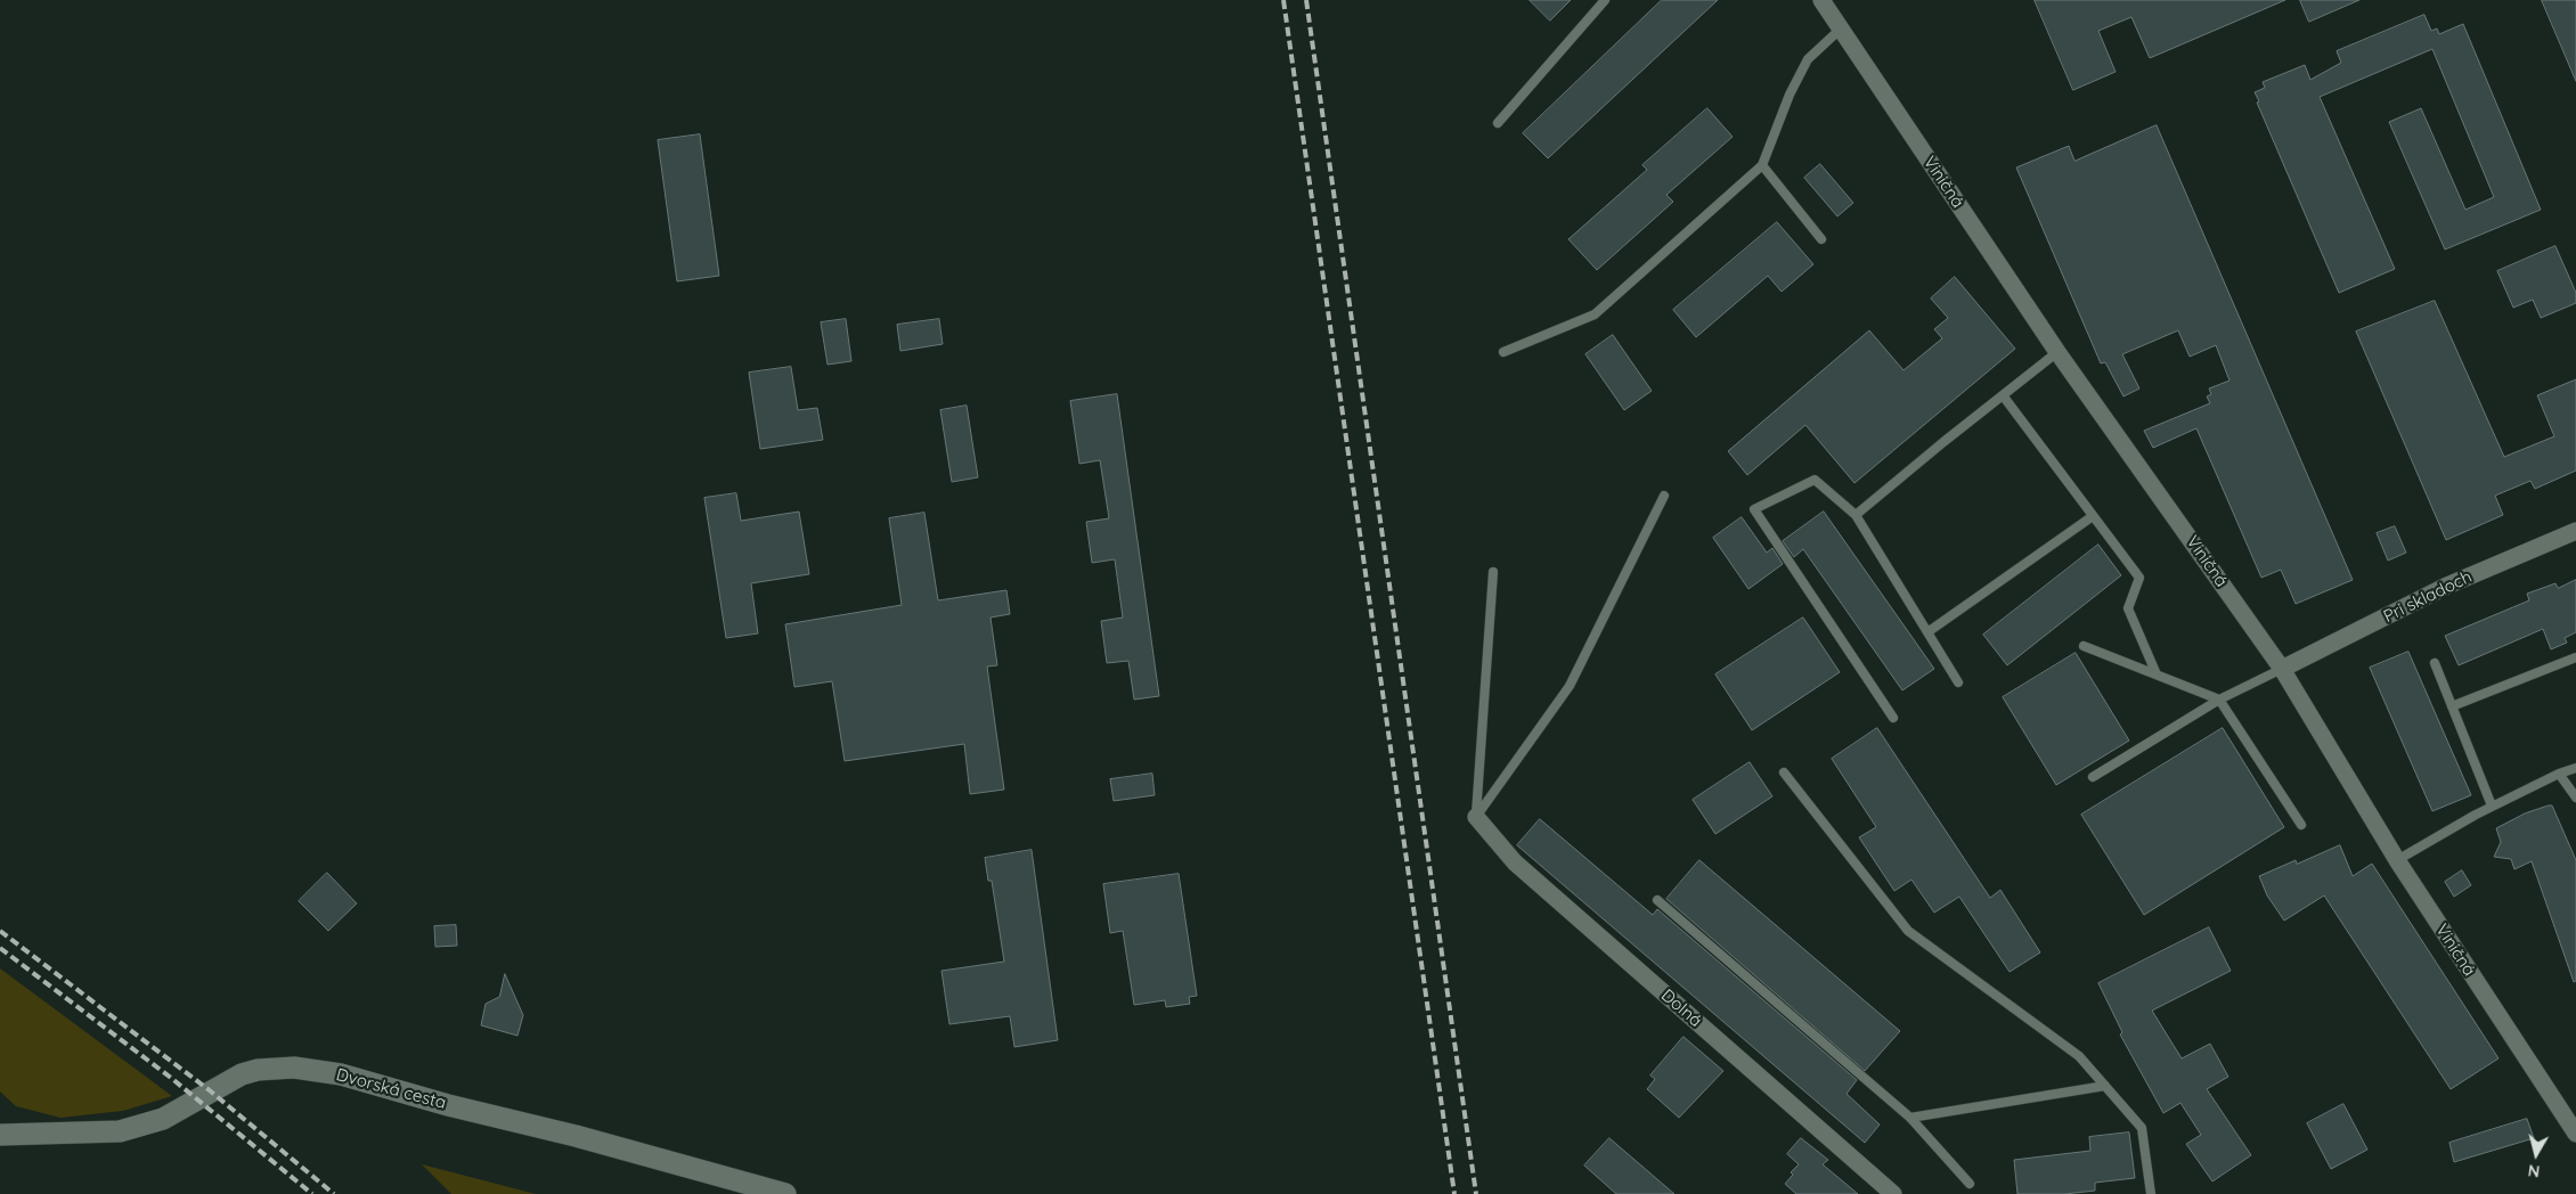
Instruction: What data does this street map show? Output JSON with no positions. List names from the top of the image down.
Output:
{
  "streets": {
    "street": [
      "Viničná",
      "Pri skladoch",
      "Dolná",
      "Dvorská cesta"
    ]
  },
  "crossings": [
    ["Viničná", "Pri skladoch"]
  ],
  "north": "bottom"
}
